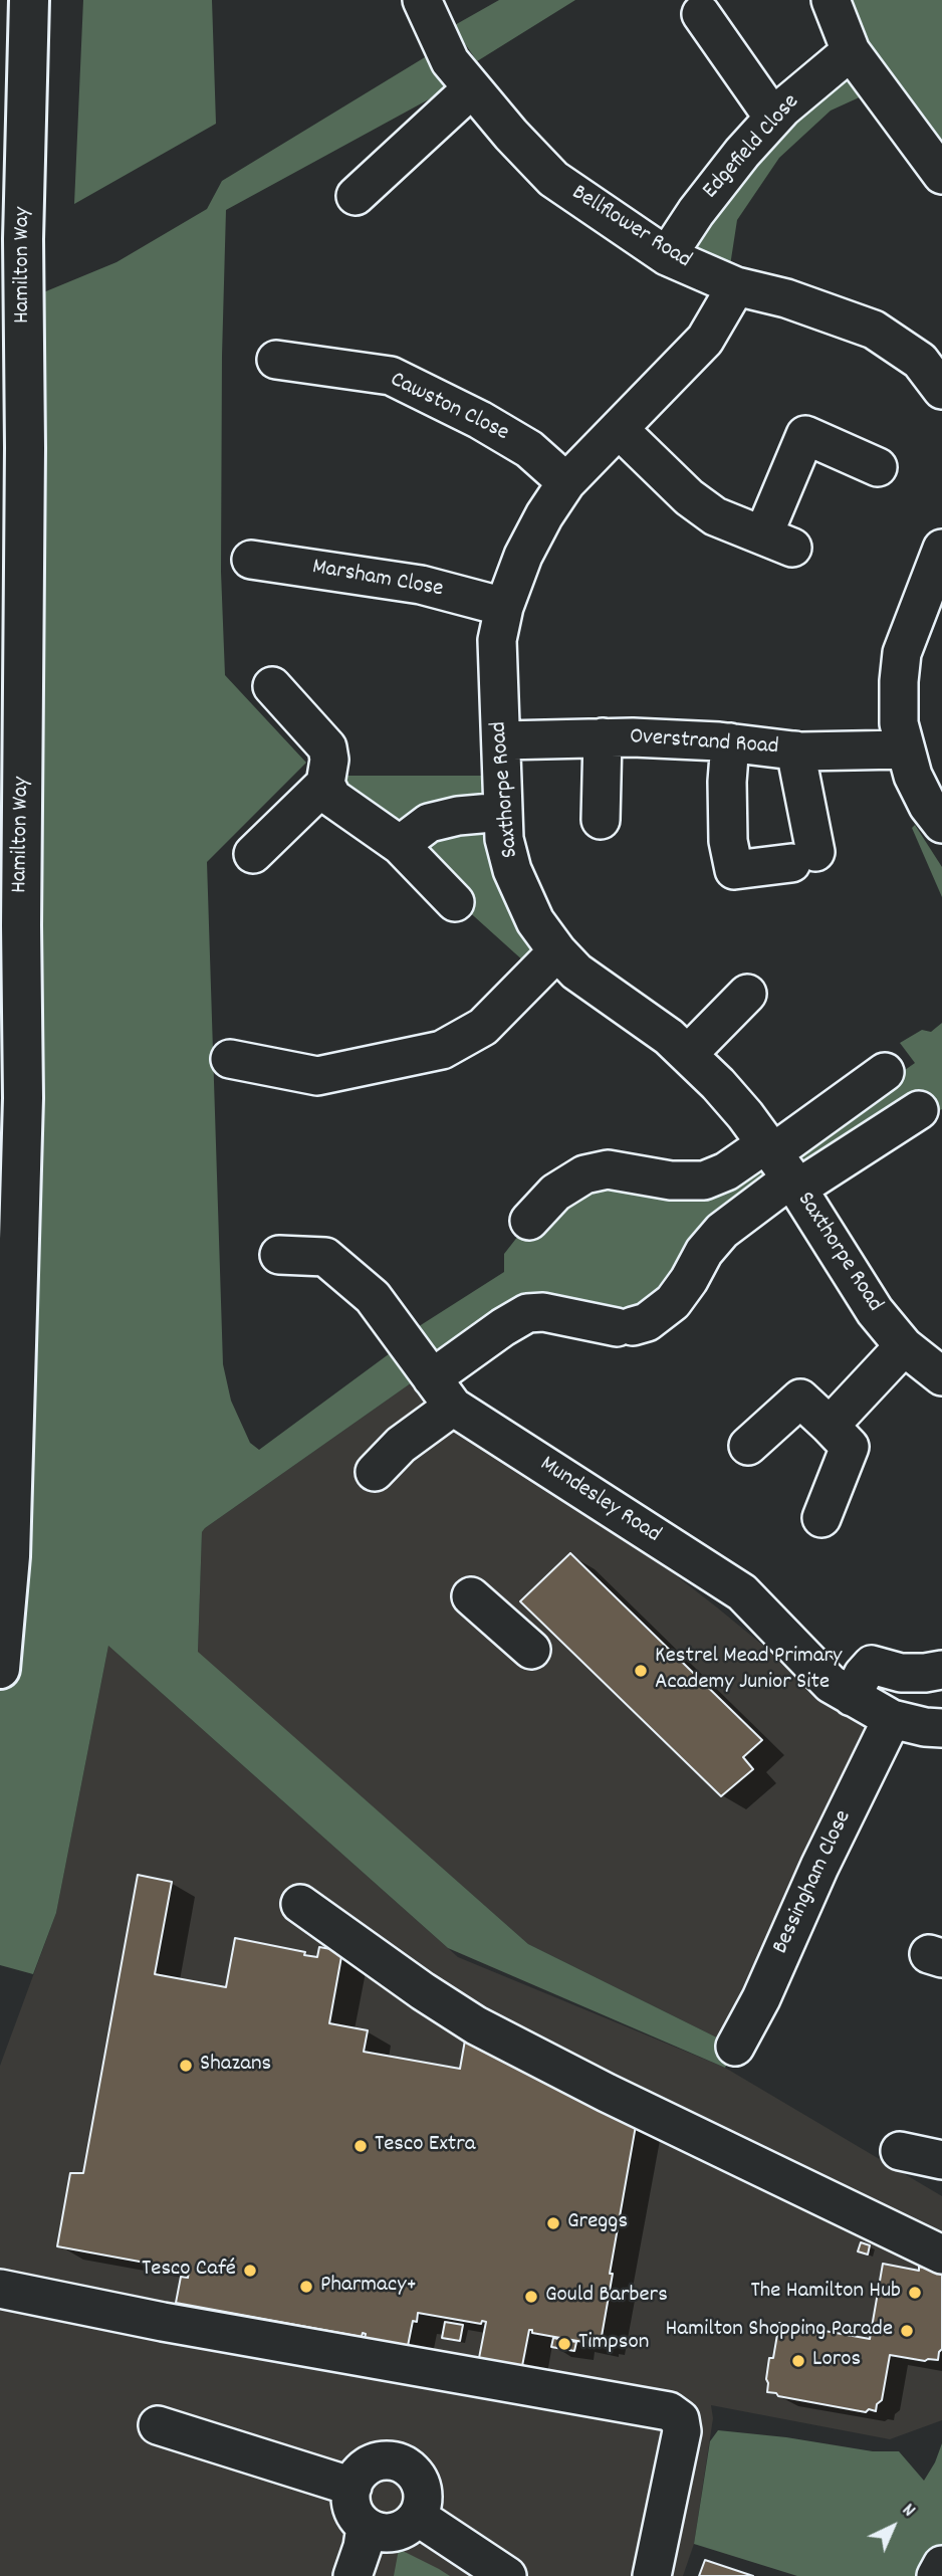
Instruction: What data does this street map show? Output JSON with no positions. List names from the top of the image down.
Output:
{
  "streets": {
    "highway": ["Hamilton Way"],
    "street": [
      "Edgefield Close",
      "Bellflower Road",
      "Cawston Close",
      "Marsham Close",
      "Overstrand Road",
      "Saxthorpe Road",
      "Mundesley Road",
      "Bessingham Close"
    ]
  },
  "crossings": [
    ["Edgefield Close", "Bellflower Road"],
    ["Bellflower Road", "Saxthorpe Road"],
    ["Cawston Close", "Saxthorpe Road"],
    ["Marsham Close", "Saxthorpe Road"],
    ["Overstrand Road", "Saxthorpe Road"],
    ["Mundesley Road", "Bessingham Close"]
  ],
  "places": [
    "Kestrel Mead Primary Academy Junior Site",
    "Shazans",
    "Tesco Extra",
    "Greggs",
    "Tesco Café",
    "Pharmacy+",
    "The Hamilton Hub",
    "Gould Barbers",
    "Hamilton Shopping Parade",
    "Timpson",
    "Loros"
  ],
  "north": "top right"
}
